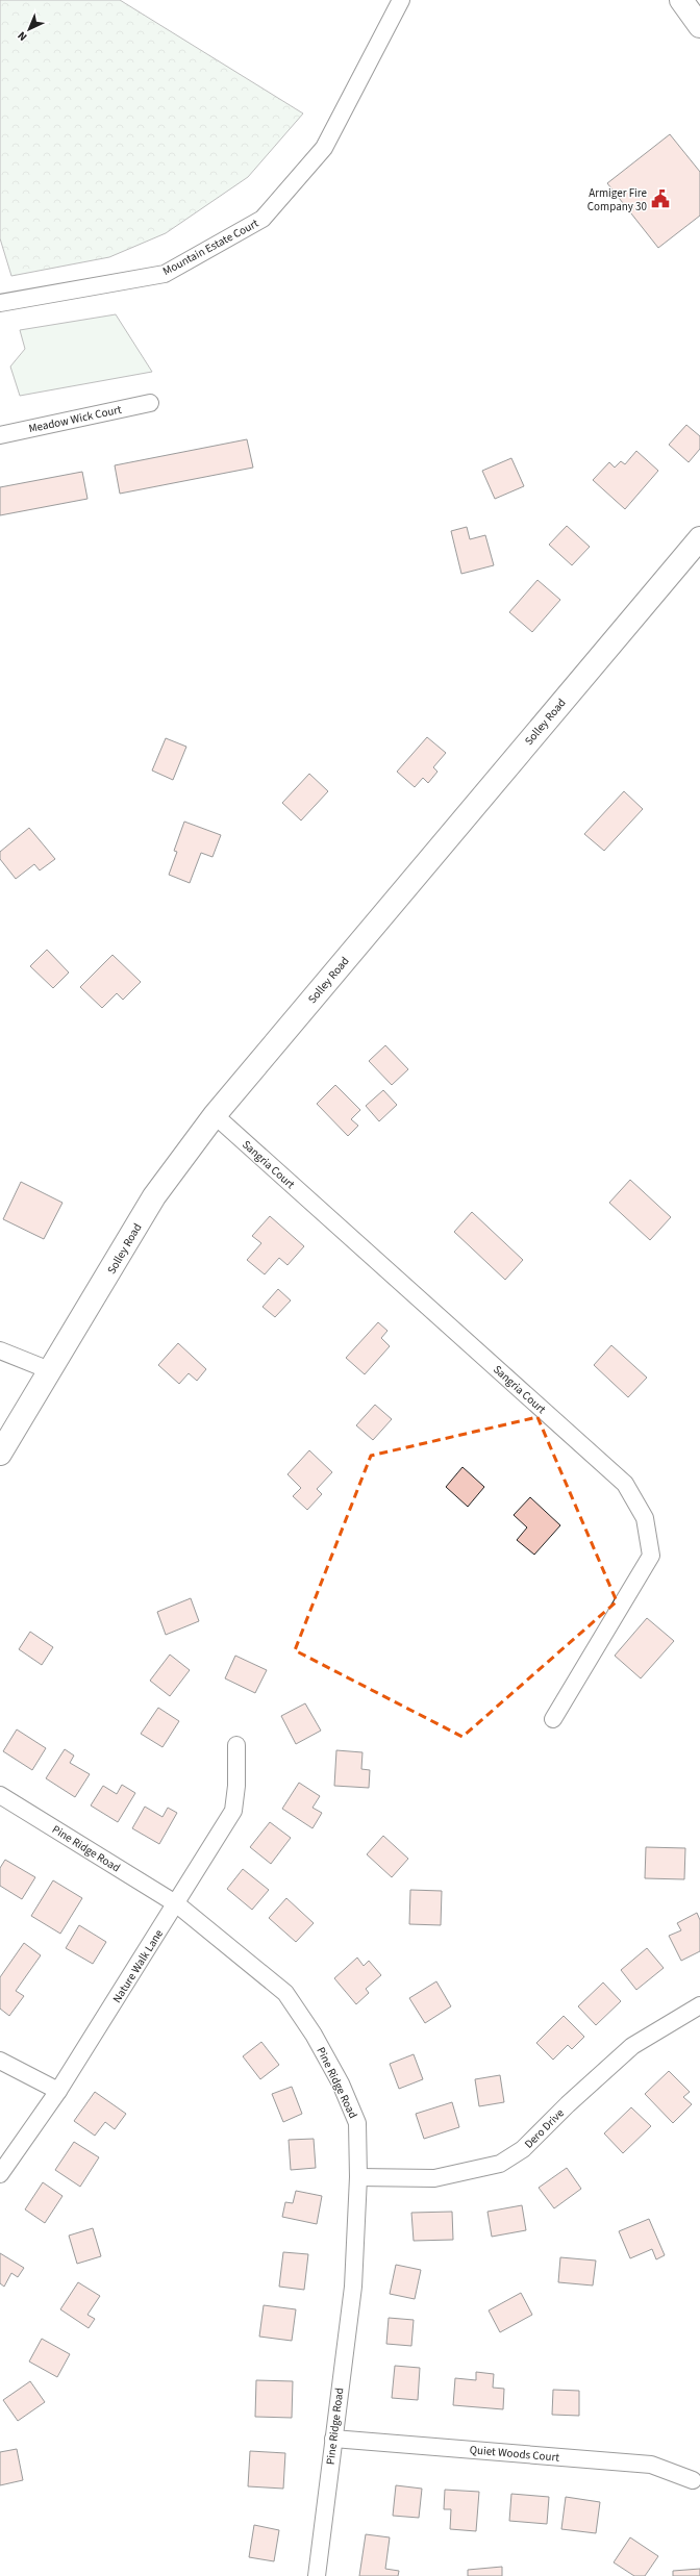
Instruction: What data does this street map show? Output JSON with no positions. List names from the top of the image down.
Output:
{
  "streets": {
    "main road": ["Solley Road"],
    "street": [
      "Mountain Estate Court",
      "Meadow Wick Court",
      "Sangria Court",
      "Pine Ridge Road",
      "Nature Walk Lane",
      "Dero Drive",
      "Quiet Woods Court"
    ]
  },
  "crossings": [
    ["Solley Road", "Sangria Court"],
    ["Pine Ridge Road", "Nature Walk Lane"],
    ["Pine Ridge Road", "Dero Drive"],
    ["Pine Ridge Road", "Quiet Woods Court"]
  ],
  "places": {
    "public building": ["Armiger Fire Company 30"]
  },
  "north": "bottom left"
}
